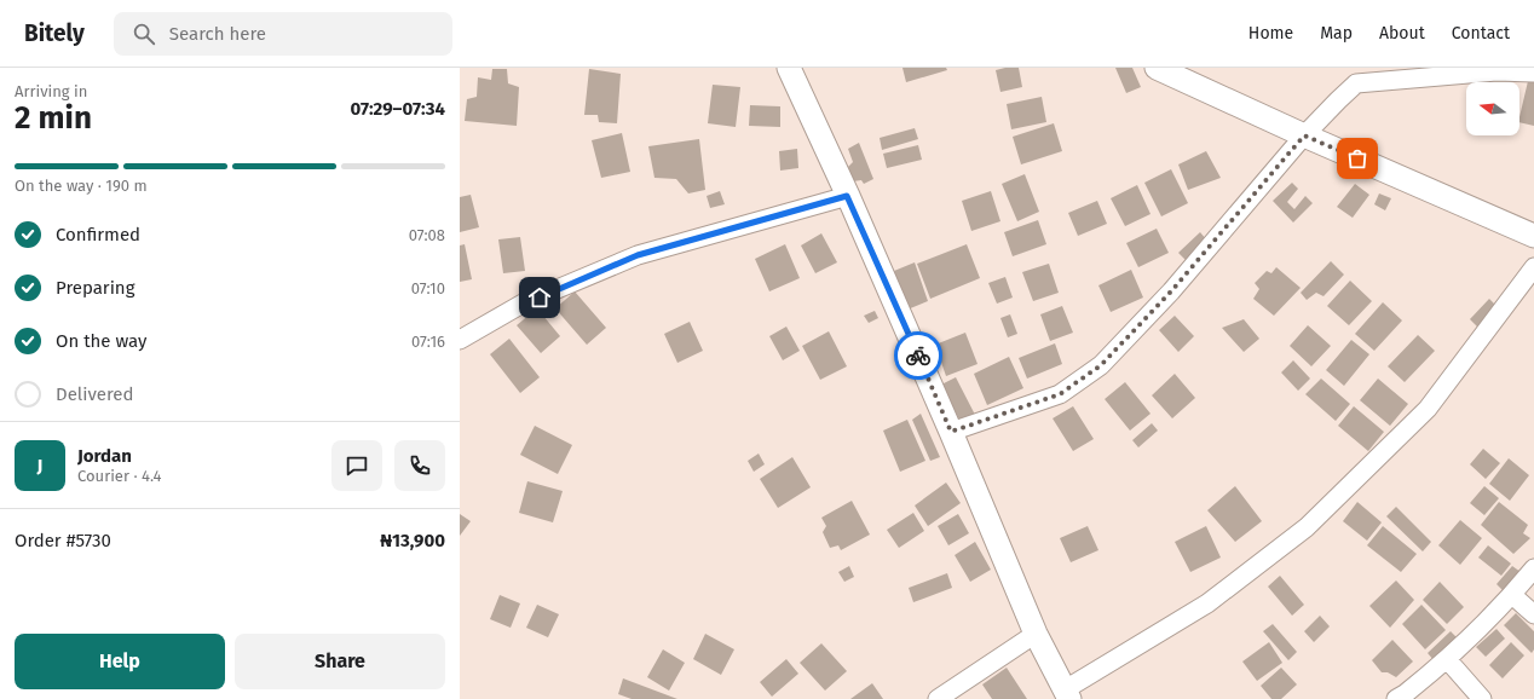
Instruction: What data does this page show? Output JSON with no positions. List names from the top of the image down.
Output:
{
  "north": "left",
  "page": {
    "header": "Bitely",
    "search": "Search here",
    "nav": [
      "Home",
      "Map",
      "About",
      "Contact"
    ],
    "heading": ["2 min", "Arriving in", "07:29–07:34"],
    "panel": [
      "Jordan",
      "Courier · 4.4",
      "Order #5730",
      "₦13,900"
    ],
    "bar": "On the way · 190 m",
    "list": [
      ["Confirmed", "07:08"],
      ["Preparing", "07:10"],
      ["On the way", "07:16"],
      "Delivered"
    ],
    "round": "J",
    "buttons": ["Help", "Share"]
  }
}
